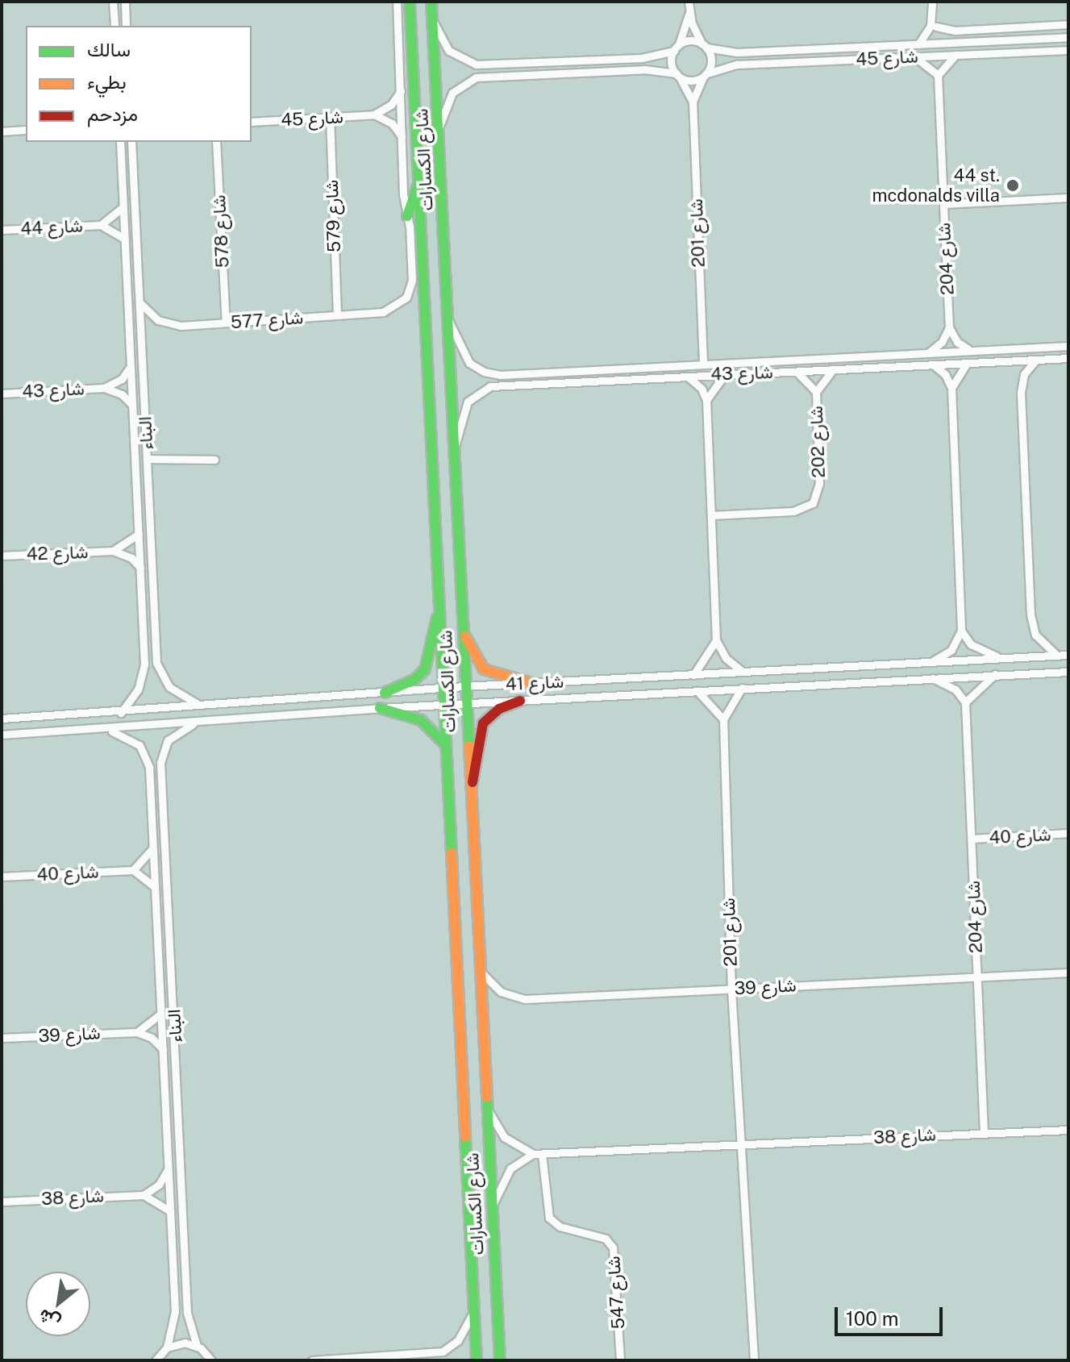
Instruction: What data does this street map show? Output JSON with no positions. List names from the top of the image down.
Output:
{
  "streets": {
    "street": [
      "شارع 45",
      "شارع الكسارات",
      "شارع 579",
      "شارع 44",
      "شارع 578",
      "شارع 201",
      "شارع 204",
      "شارع 577",
      "شارع 43",
      "البناء",
      "شارع 202",
      "شارع 42",
      "شارع 41",
      "شارع 40",
      "شارع 39",
      "شارع 38",
      "شارع 547"
    ]
  },
  "crossings": [
    ["شارع 45", "شارع 579"],
    ["شارع 45", "شارع 201"],
    ["شارع الكسارات", "شارع 577"],
    ["شارع الكسارات", "شارع 43"],
    ["شارع الكسارات", "شارع 41"],
    ["شارع الكسارات", "شارع 39"],
    ["شارع 579", "شارع 577"],
    ["شارع 44", "البناء"],
    ["شارع 578", "شارع 577"],
    ["شارع 201", "شارع 43"],
    ["شارع 201", "شارع 39"],
    ["شارع 201", "شارع 38"],
    ["شارع 204", "شارع 40"],
    ["شارع 204", "شارع 39"],
    ["شارع 204", "شارع 38"],
    ["شارع 577", "البناء"],
    ["شارع 43", "البناء"],
    ["شارع 43", "شارع 202"],
    ["البناء", "شارع 42"],
    ["البناء", "شارع 41"],
    ["شارع 38", "شارع 547"]
  ],
  "places": ["44 st. mcdonalds villa"],
  "legend": ["سالك", "بطيء", "مزدحم"],
  "scale_bar": "100 m",
  "north": "bottom left"
}
